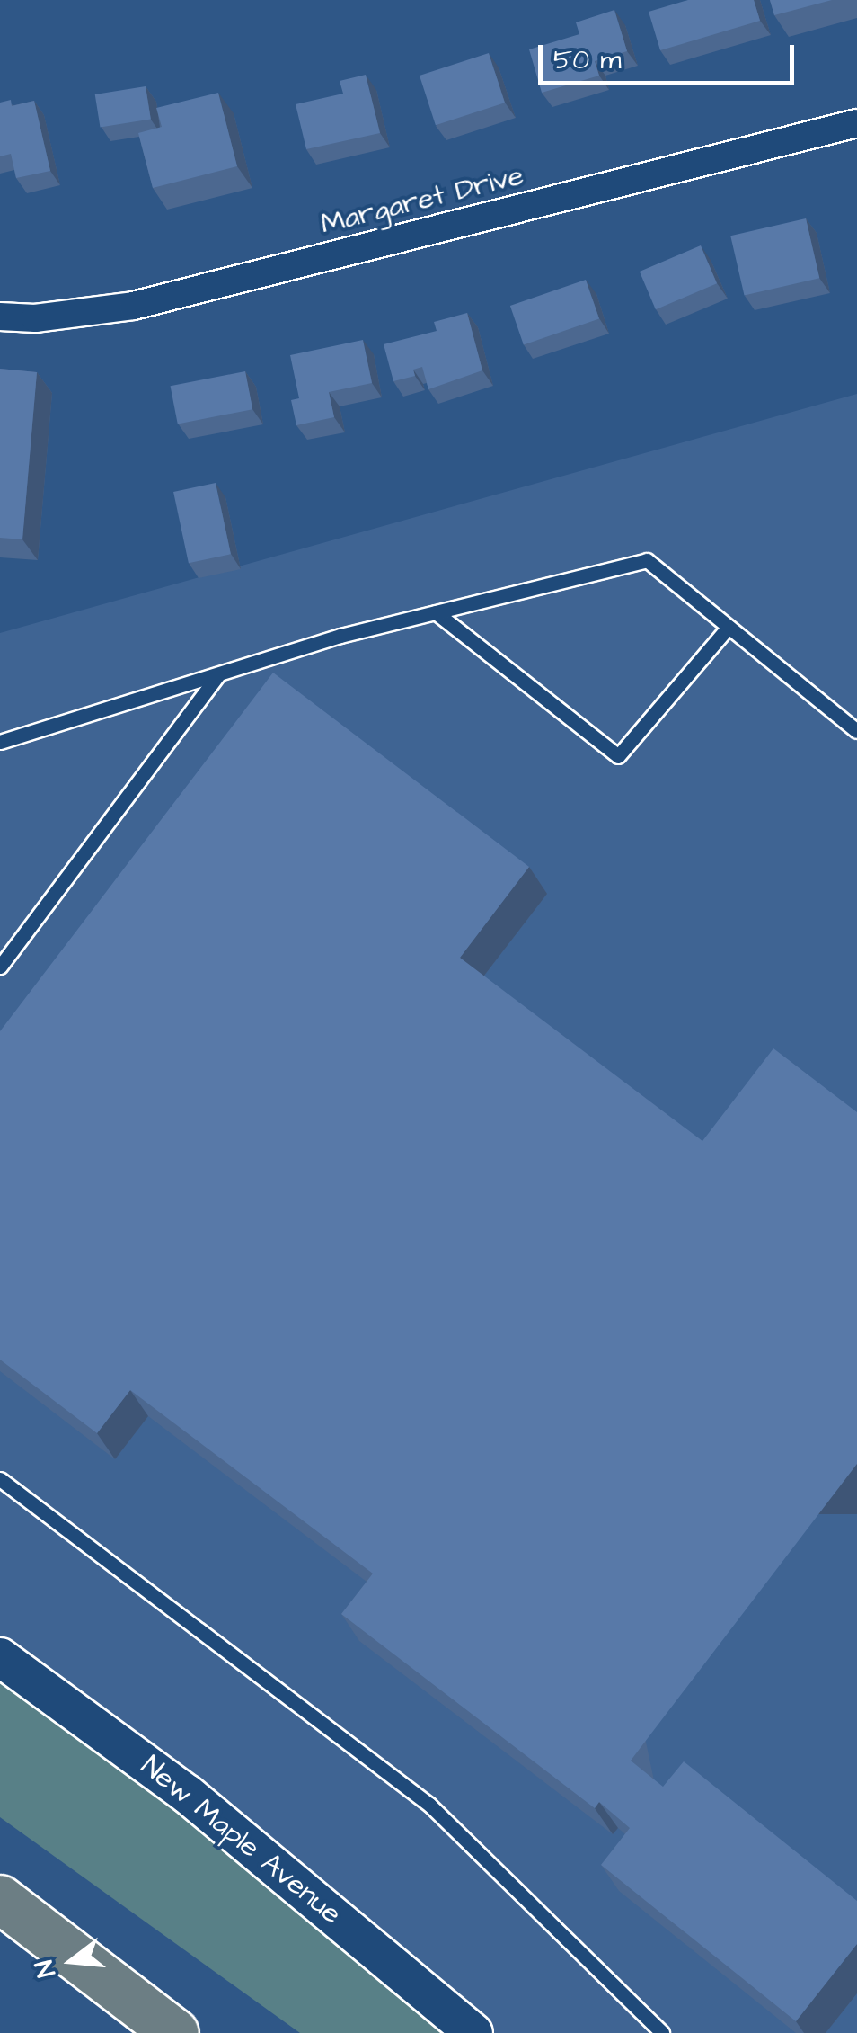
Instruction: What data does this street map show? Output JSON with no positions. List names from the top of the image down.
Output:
{
  "streets": {
    "main road": ["New Maple Avenue"],
    "street": ["Margaret Drive"]
  },
  "scale_bar": "50 m",
  "north": "left"
}
